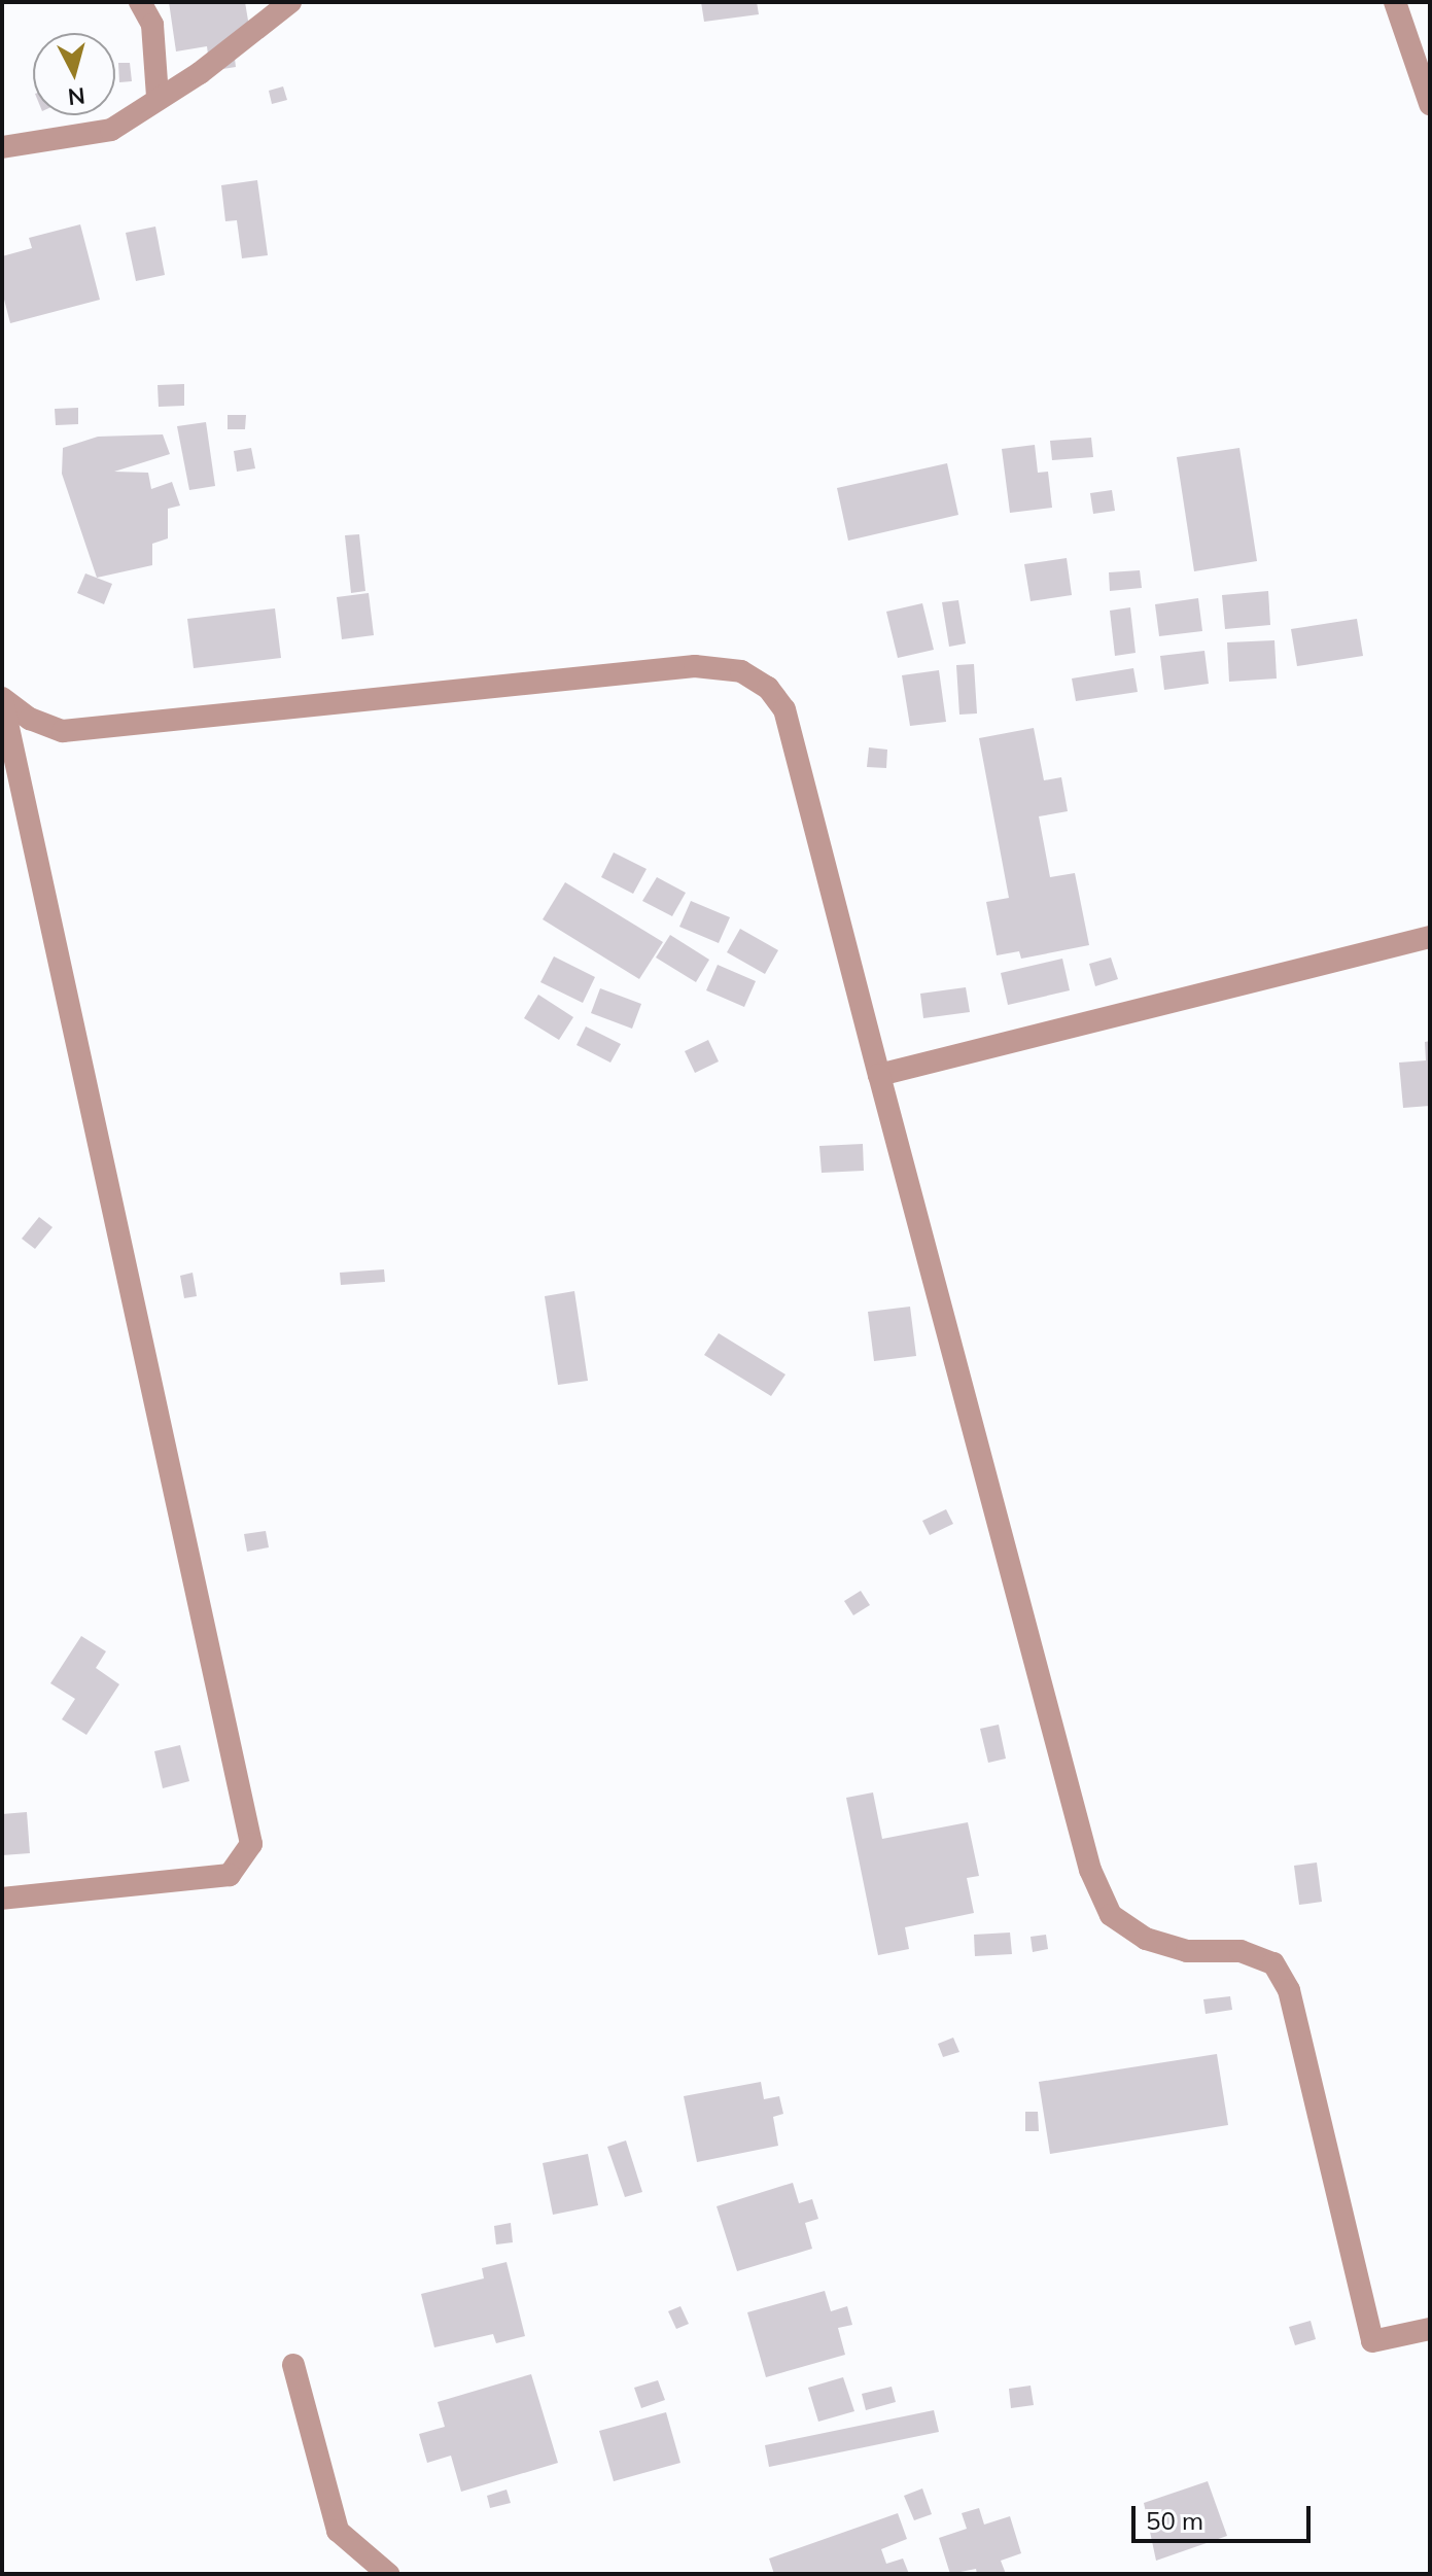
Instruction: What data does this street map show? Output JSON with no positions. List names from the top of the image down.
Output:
{
  "scale_bar": "50 m",
  "north": "bottom"
}
